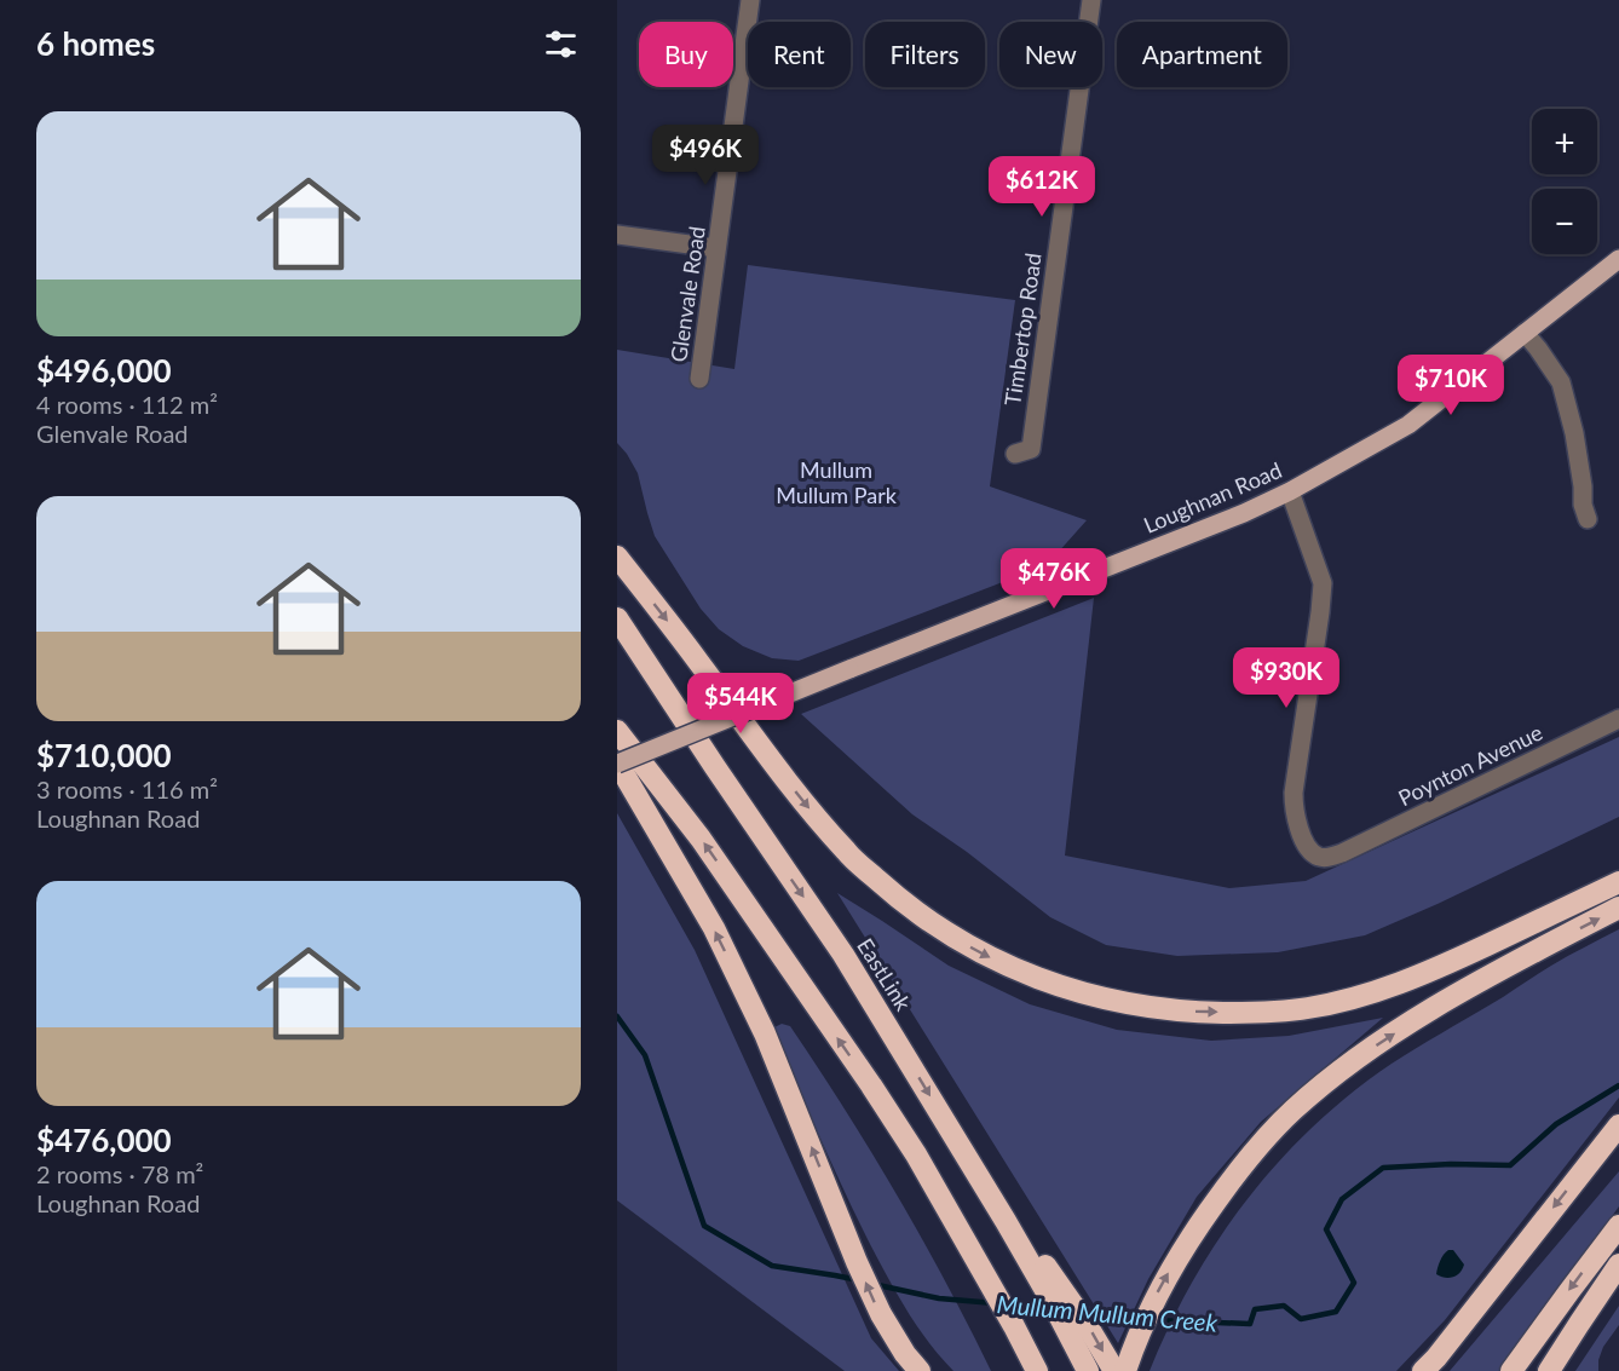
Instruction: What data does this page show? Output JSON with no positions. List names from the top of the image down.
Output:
{
  "streets": {
    "highway": ["EastLink"],
    "main road": ["Loughnan Road"],
    "street": ["Glenvale Road", "Timbertop Road", "Poynton Avenue"]
  },
  "crossings": [
    ["Loughnan Road", "Poynton Avenue"]
  ],
  "water": ["Mullum Mullum Creek"],
  "parks": ["Mullum Mullum Park"],
  "page": {
    "heading": "6 homes",
    "chip": [
      "Buy",
      "Rent",
      "Filters",
      "New",
      "Apartment"
    ],
    "list": [
      {
        "name": "$496,000",
        "note": "4 rooms · 112 m² · Glenvale Road"
      },
      {
        "name": "$710,000",
        "note": "3 rooms · 116 m² · Loughnan Road"
      },
      {
        "name": "$476,000",
        "note": "2 rooms · 78 m² · Loughnan Road"
      }
    ],
    "map_buttons": ["+", "−"],
    "price": [
      "$496K",
      "$612K",
      "$710K",
      "$476K",
      "$930K",
      "$544K"
    ]
  }
}
